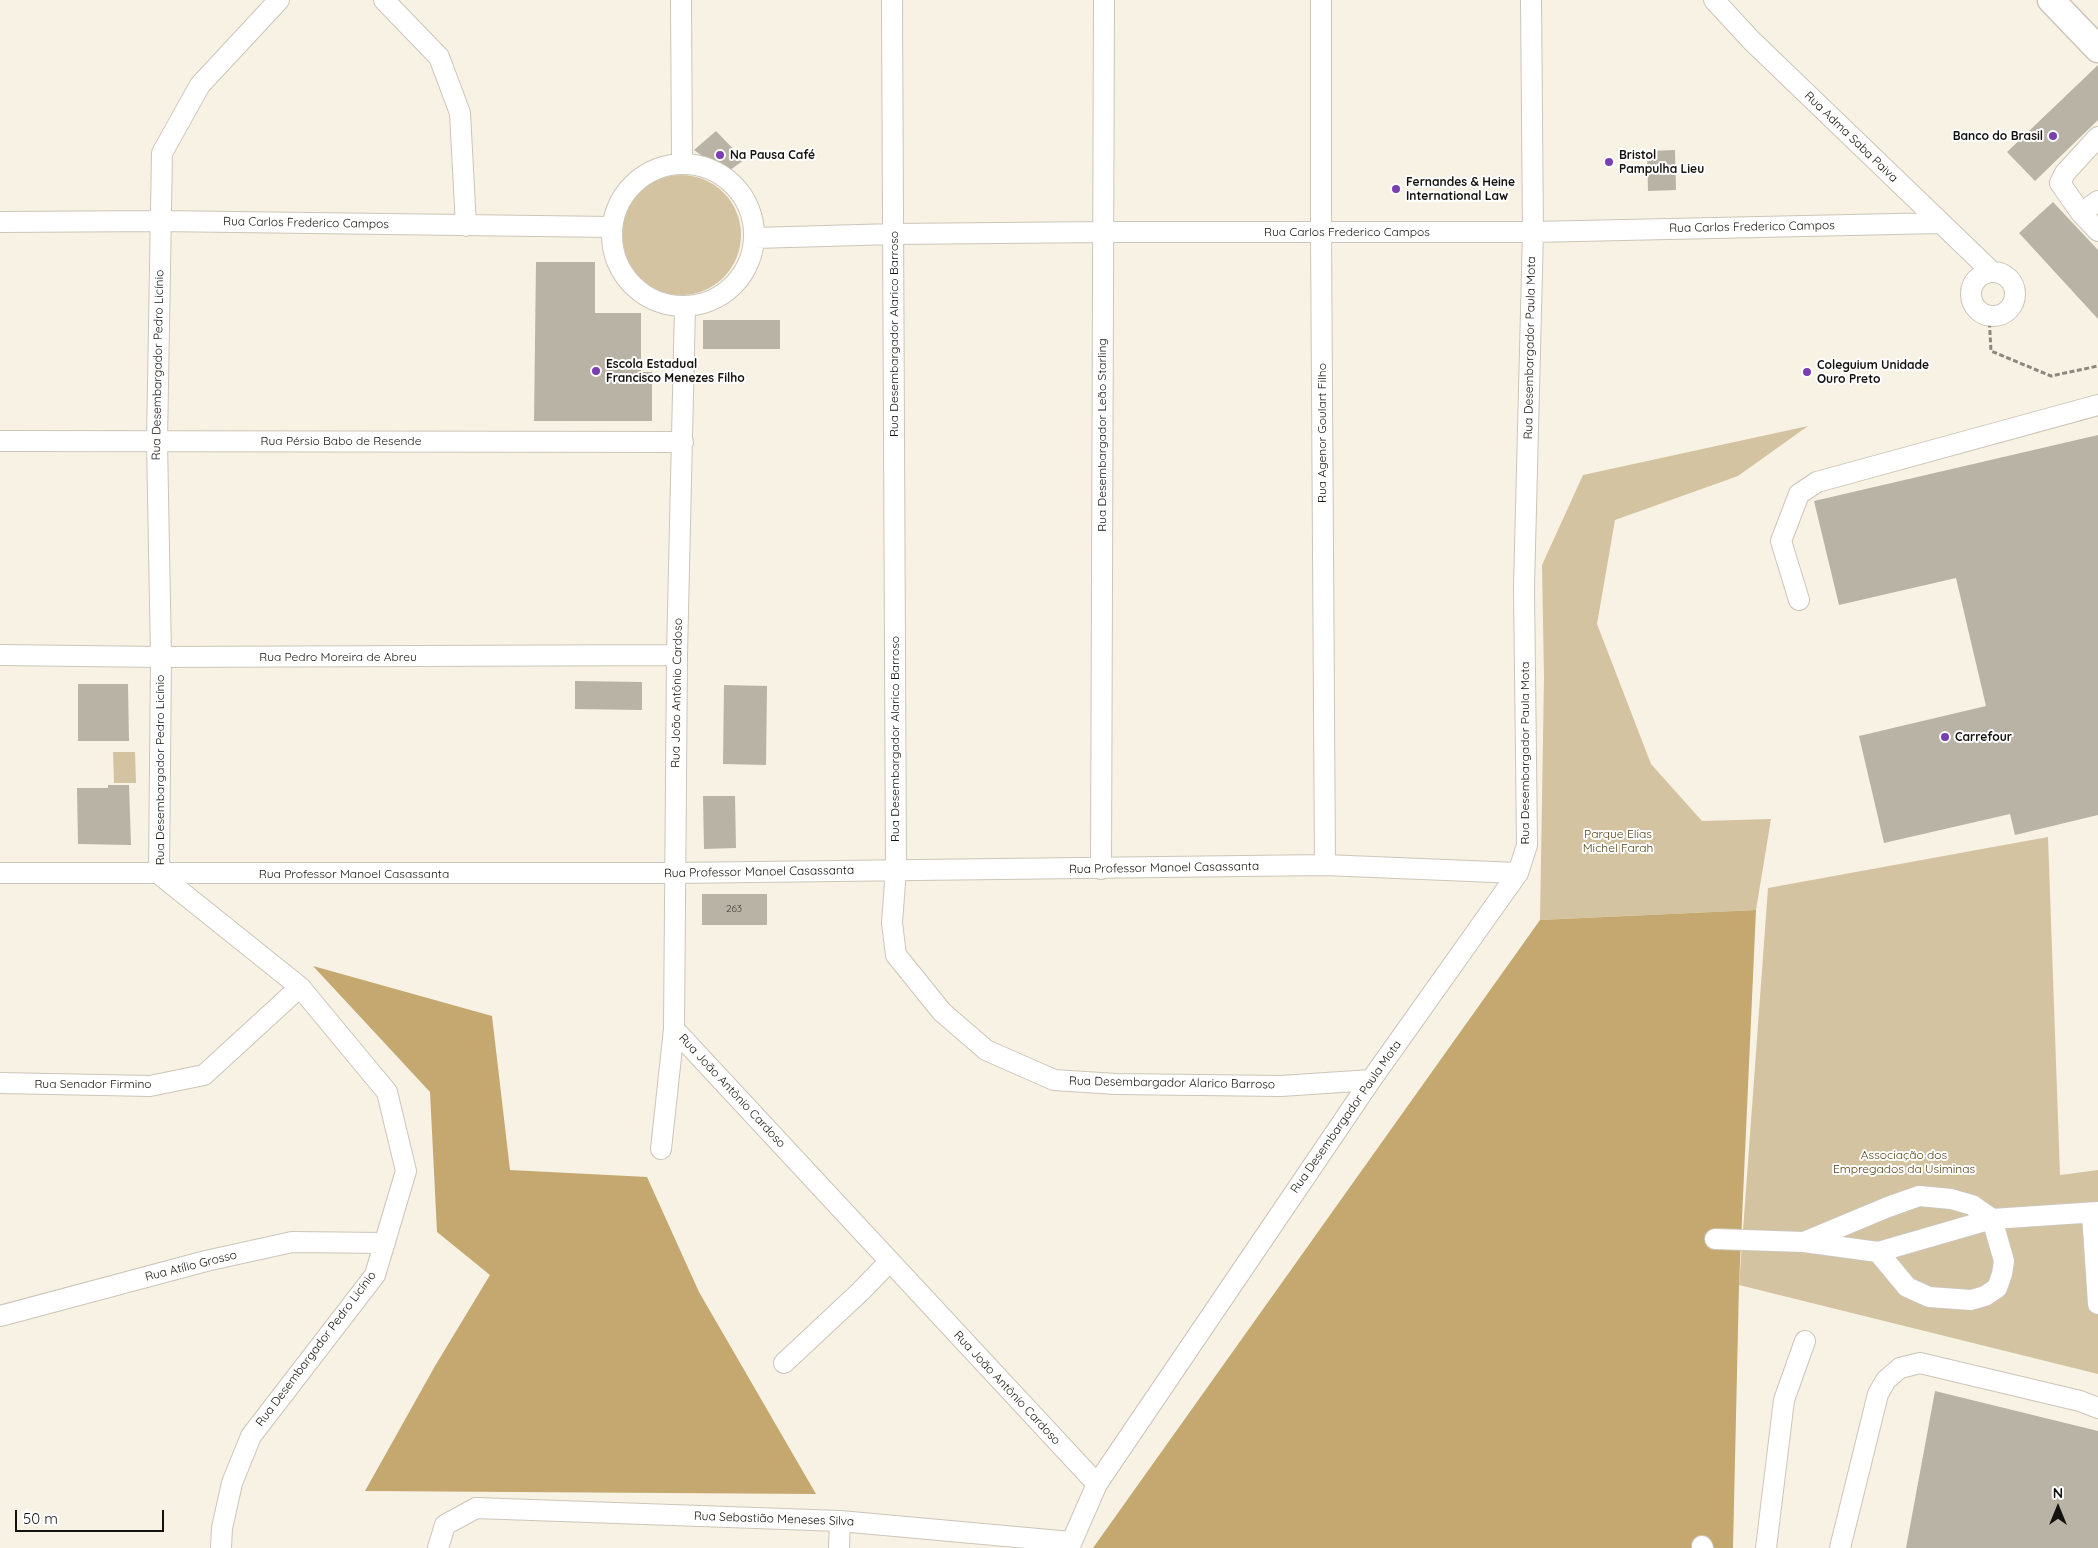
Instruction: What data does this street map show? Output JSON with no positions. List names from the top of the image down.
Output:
{
  "streets": {
    "street": [
      "Rua Adma Saba Paiva",
      "Rua Carlos Frederico Campos",
      "Rua Desembargador Alarico Barroso",
      "Rua Desembargador Paula Mota",
      "Rua Desembargador Pedro Licínio",
      "Rua Agenor Goulart Filho",
      "Rua Desembargador Leão Starling",
      "Rua Pérsio Babo de Resende",
      "Rua Pedro Moreira de Abreu",
      "Rua João Antônio Cardoso",
      "Rua Professor Manoel Casassanta",
      "Rua Senador Firmino",
      "Rua Atílio Grosso",
      "Rua Sebastião Meneses Silva"
    ]
  },
  "crossings": [
    ["Rua Adma Saba Paiva", "Rua Carlos Frederico Campos"],
    ["Rua Carlos Frederico Campos", "Rua Desembargador Alarico Barroso"],
    ["Rua Carlos Frederico Campos", "Rua Desembargador Paula Mota"],
    ["Rua Carlos Frederico Campos", "Rua Desembargador Pedro Licínio"],
    ["Rua Carlos Frederico Campos", "Rua Agenor Goulart Filho"],
    ["Rua Carlos Frederico Campos", "Rua Desembargador Leão Starling"],
    ["Rua Carlos Frederico Campos", "Rua João Antônio Cardoso"],
    ["Rua Desembargador Alarico Barroso", "Rua Desembargador Paula Mota"],
    ["Rua Desembargador Alarico Barroso", "Rua Professor Manoel Casassanta"],
    ["Rua Desembargador Paula Mota", "Rua João Antônio Cardoso"],
    ["Rua Desembargador Paula Mota", "Rua Professor Manoel Casassanta"],
    ["Rua Desembargador Paula Mota", "Rua Sebastião Meneses Silva"],
    ["Rua Desembargador Pedro Licínio", "Rua Pérsio Babo de Resende"],
    ["Rua Desembargador Pedro Licínio", "Rua Pedro Moreira de Abreu"],
    ["Rua Desembargador Pedro Licínio", "Rua Professor Manoel Casassanta"],
    ["Rua Desembargador Pedro Licínio", "Rua Senador Firmino"],
    ["Rua Desembargador Pedro Licínio", "Rua Atílio Grosso"],
    ["Rua Agenor Goulart Filho", "Rua Professor Manoel Casassanta"],
    ["Rua Desembargador Leão Starling", "Rua Professor Manoel Casassanta"],
    ["Rua Pérsio Babo de Resende", "Rua João Antônio Cardoso"],
    ["Rua Pedro Moreira de Abreu", "Rua João Antônio Cardoso"],
    ["Rua João Antônio Cardoso", "Rua Professor Manoel Casassanta"]
  ],
  "parks": ["Parque Elias Michel Farah", "Associação dos Empregados da Usiminas"],
  "places": [
    "Banco do Brasil",
    "Na Pausa Café",
    "Bristol Pampulha Lieu",
    "Fernandes & Heine International Law",
    "Escola Estadual Francisco Menezes Filho",
    "Coleguium Unidade Ouro Preto",
    "Carrefour"
  ],
  "house_numbers": ["263"],
  "scale_bar": "50 m",
  "north": "top"
}
